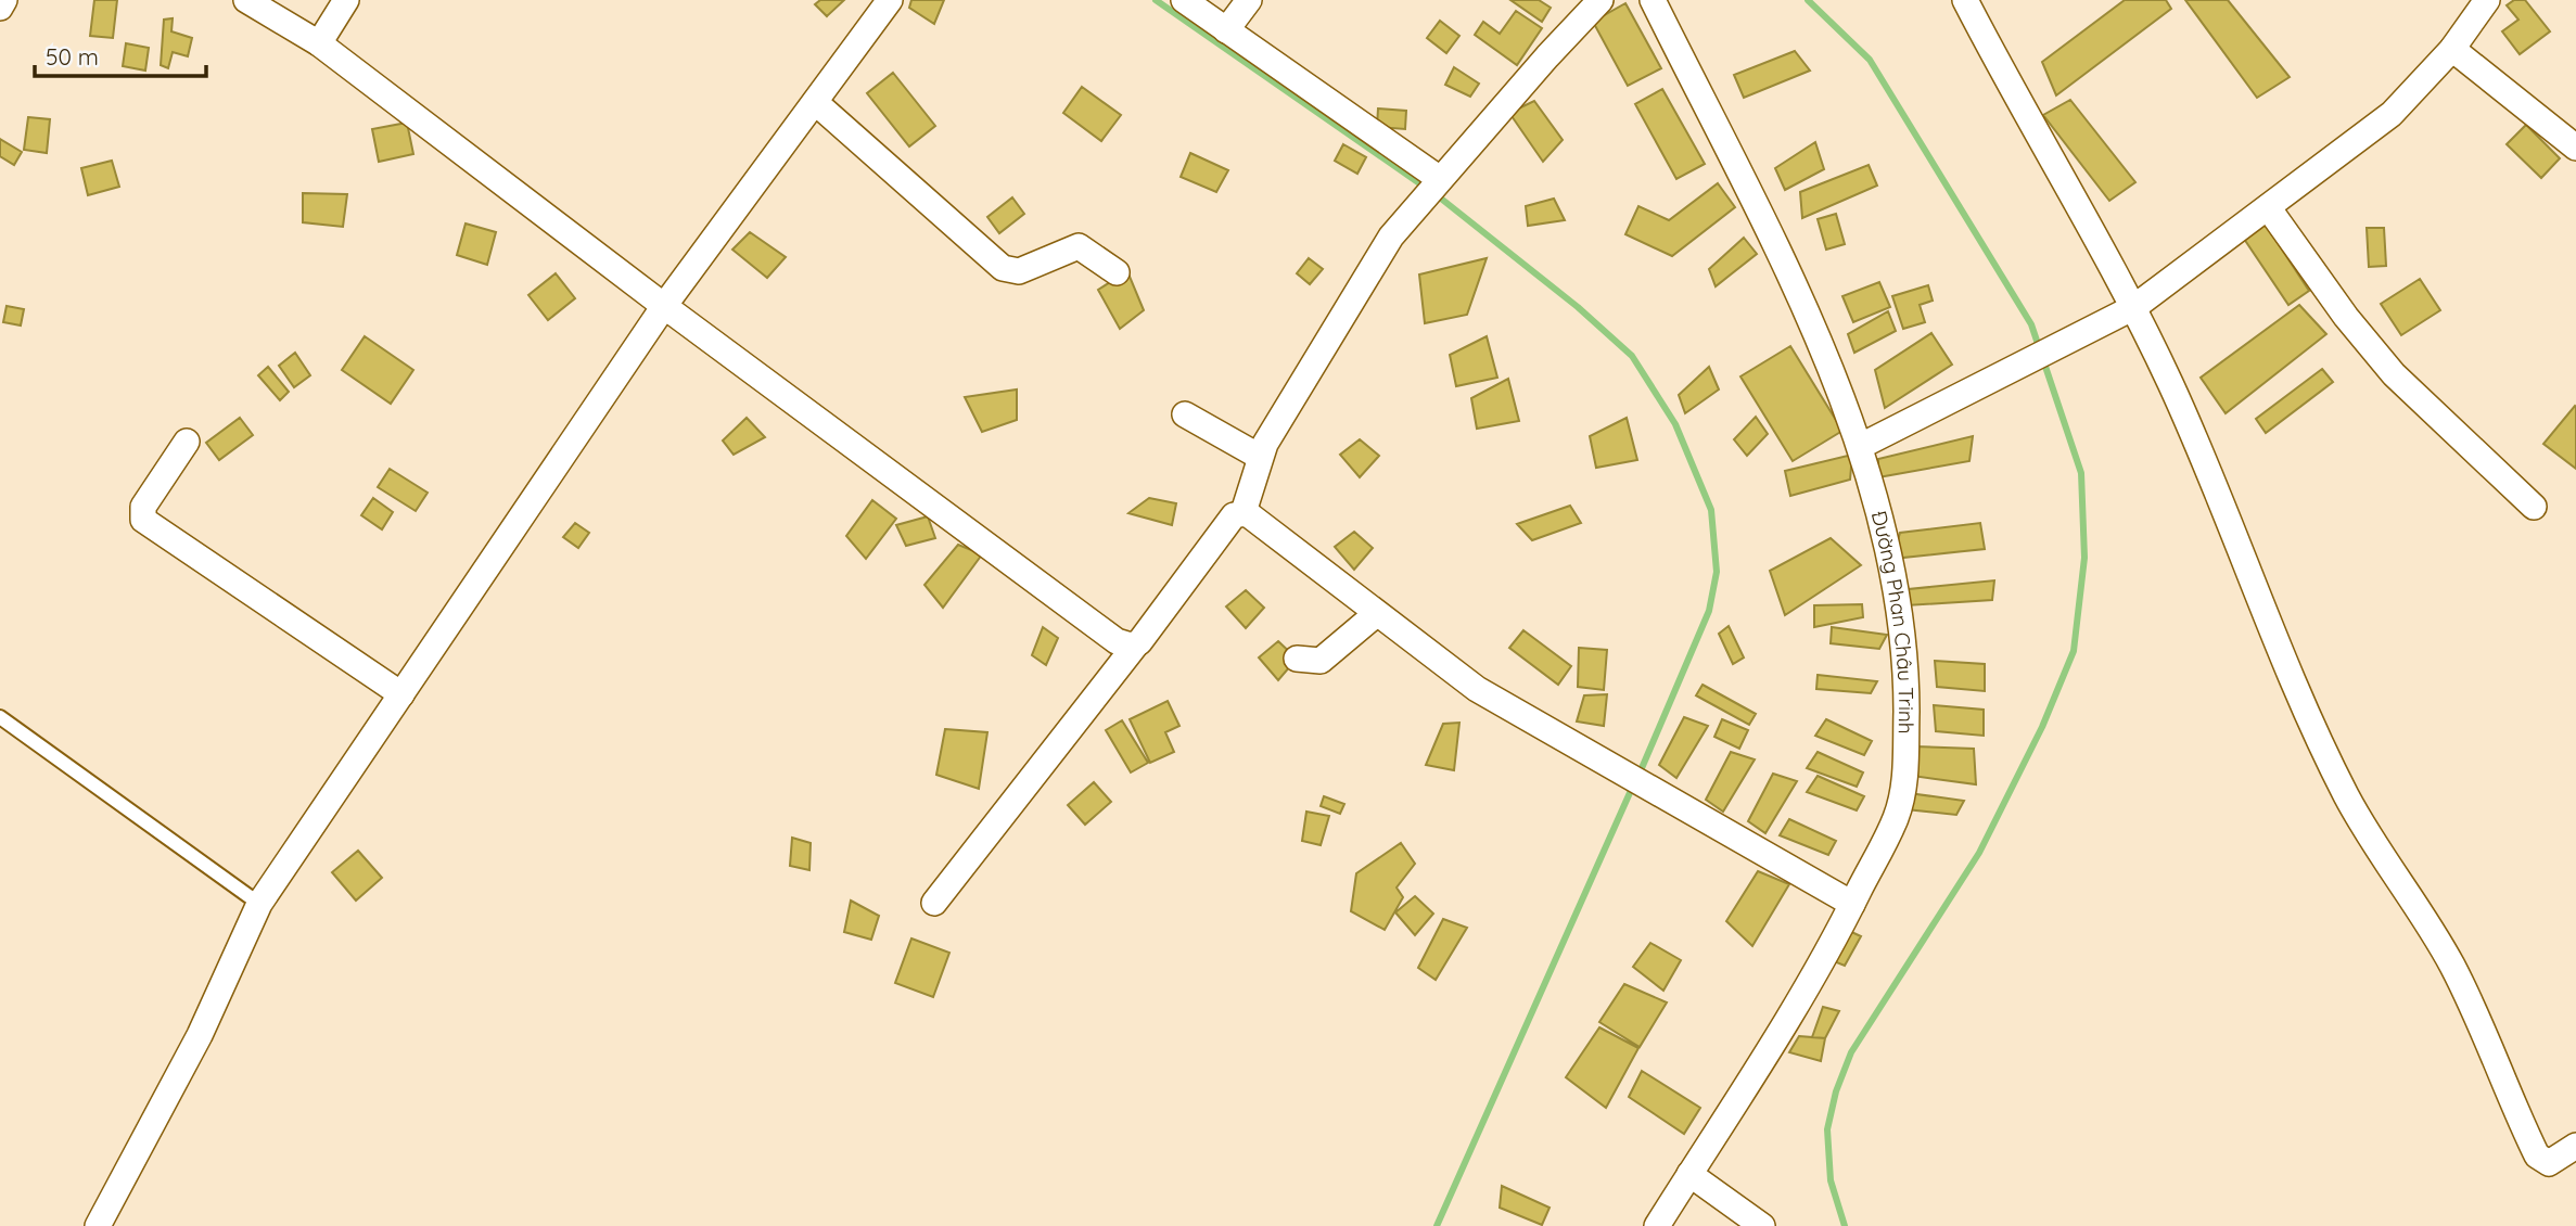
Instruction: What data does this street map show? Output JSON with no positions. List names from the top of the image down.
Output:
{
  "streets": {
    "street": ["Đường Phan Châu Trinh"]
  },
  "scale_bar": "50 m"
}
